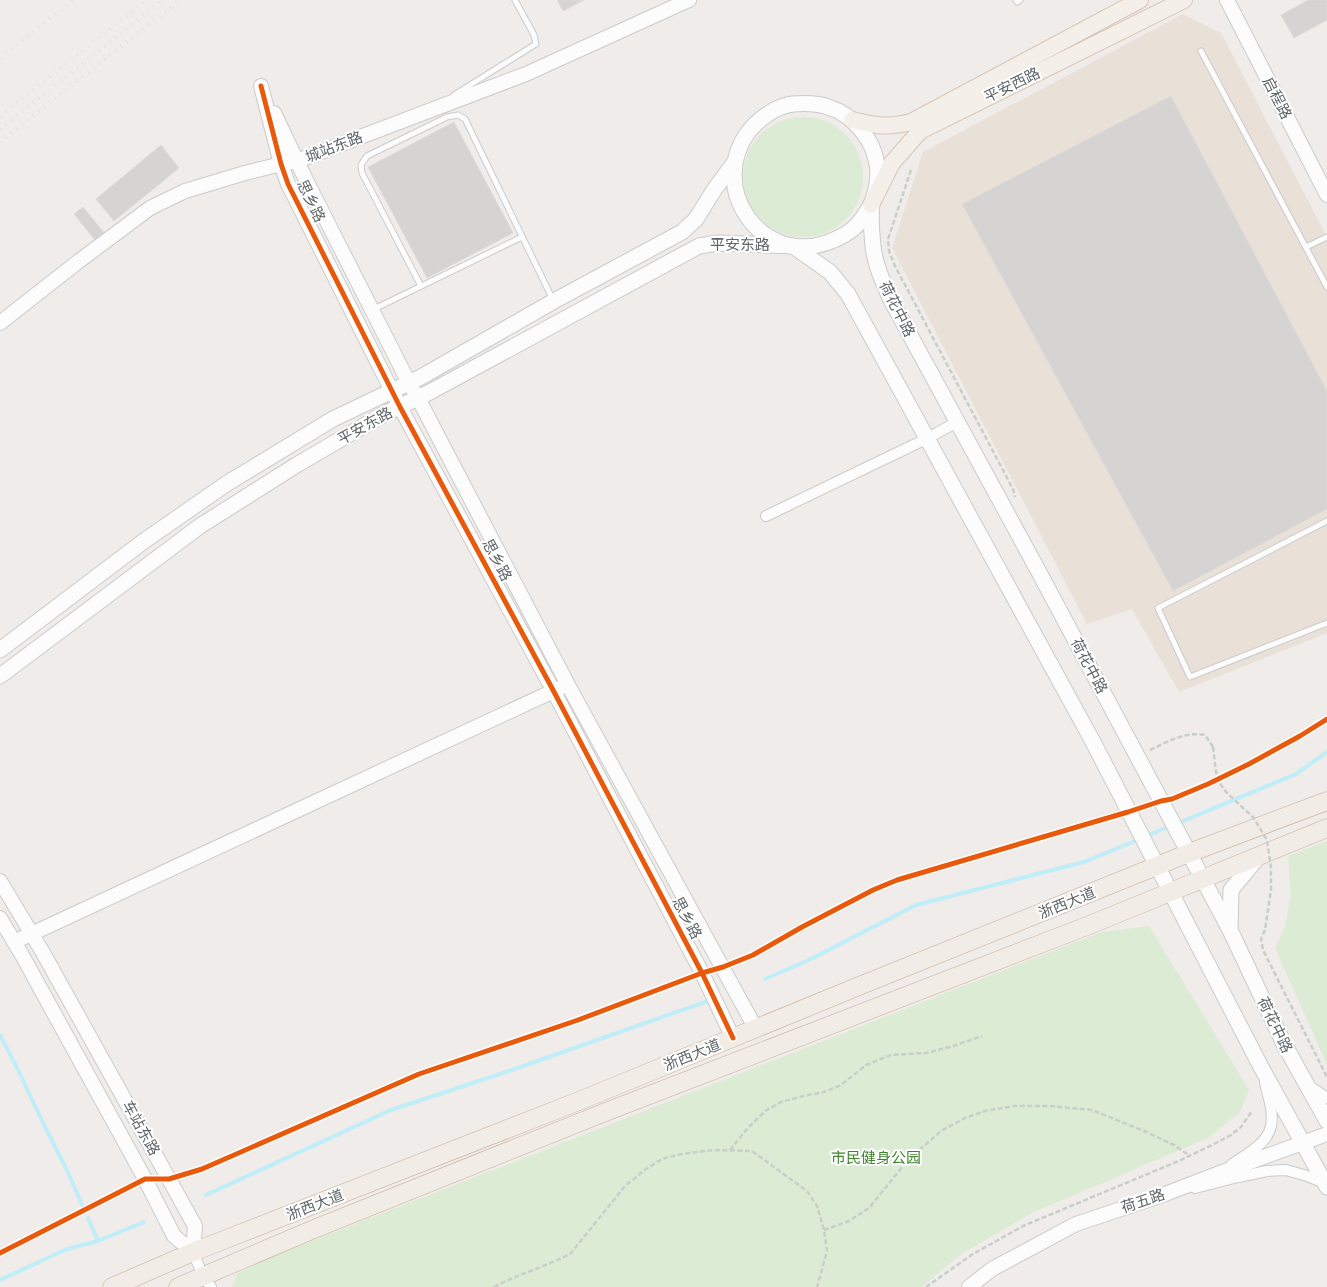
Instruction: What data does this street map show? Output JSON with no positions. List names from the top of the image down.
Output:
{
  "streets": {
    "highway": ["浙西大道"],
    "main road": ["平安西路", "平安东路", "荷花中路"],
    "street": [
      "启程路",
      "城站东路",
      "思乡路",
      "车站东路",
      "荷五路"
    ]
  },
  "crossings": [
    ["平安西路", "平安东路"],
    ["平安西路", "荷花中路"],
    ["城站东路", "思乡路"],
    ["思乡路", "平安东路"],
    ["思乡路", "浙西大道"],
    ["平安东路", "荷花中路"],
    ["荷花中路", "浙西大道"],
    ["荷花中路", "荷五路"],
    ["浙西大道", "车站东路"]
  ],
  "parks": ["市民健身公园"]
}
